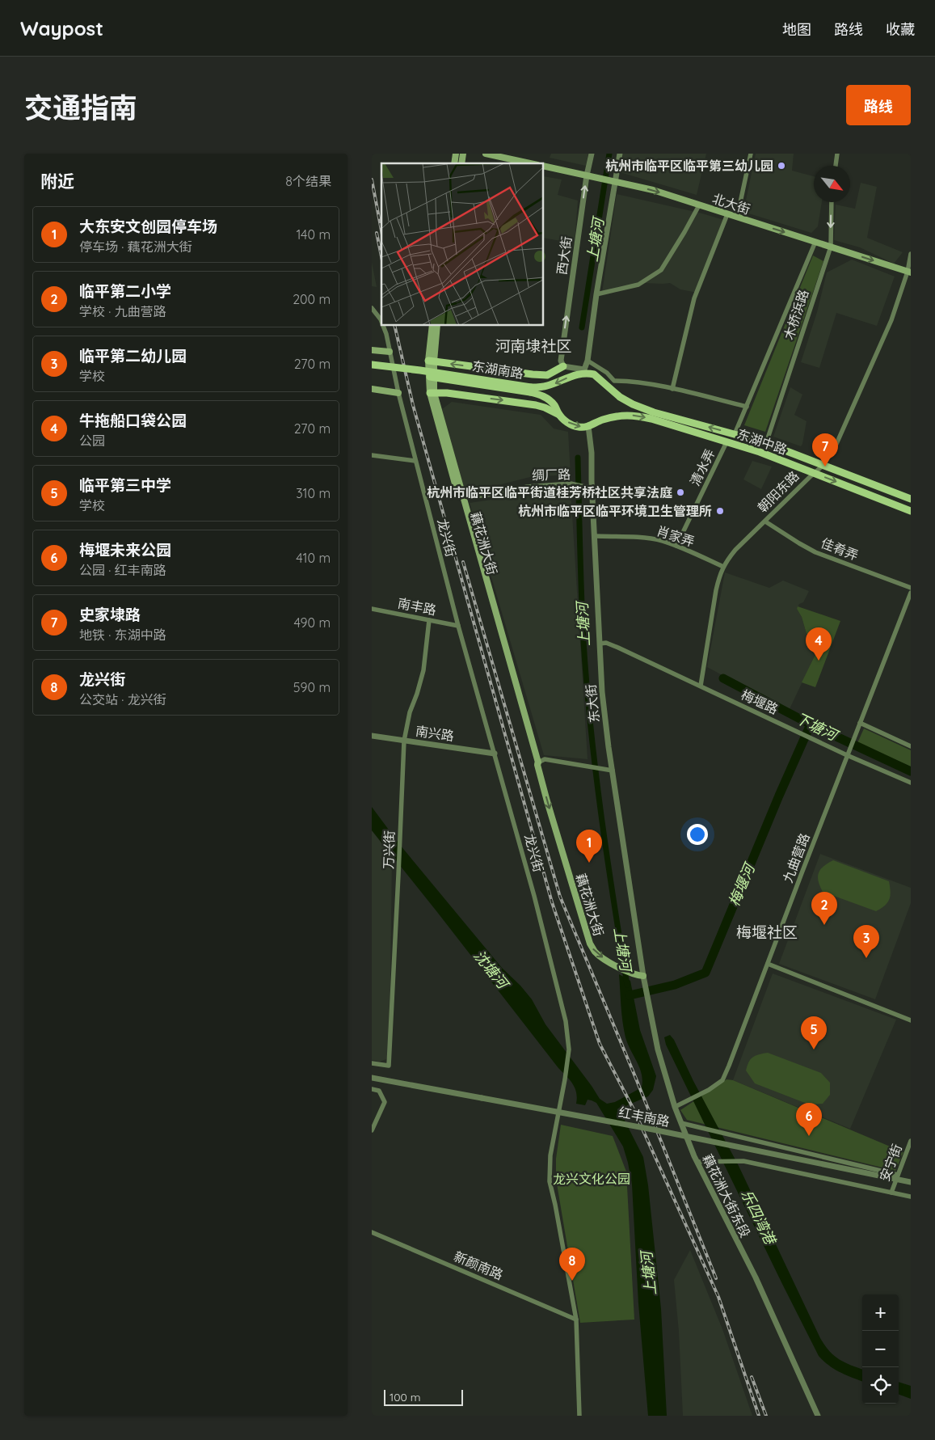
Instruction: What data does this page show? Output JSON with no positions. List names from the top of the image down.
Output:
{
  "streets": {
    "main road": [
      "北大街",
      "东湖南路",
      "东湖中路",
      "藕花洲大街"
    ],
    "street": [
      "西大街",
      "木桥浜路",
      "清水弄",
      "绸厂路",
      "朝阳东路",
      "肖家弄",
      "龙兴街",
      "佳肴弄",
      "南丰路",
      "梅堰路",
      "东大街",
      "南兴路",
      "万兴街",
      "九曲营路",
      "红丰南路",
      "安宁街",
      "藕花洲大街东段",
      "新颜南路"
    ]
  },
  "crossings": [
    ["北大街", "西大街"],
    ["北大街", "木桥浜路"],
    ["北大街", "朝阳东路"],
    ["东湖南路", "东湖中路"],
    ["东湖中路", "清水弄"],
    ["东湖中路", "朝阳东路"],
    ["东湖中路", "东大街"],
    ["清水弄", "肖家弄"],
    ["绸厂路", "藕花洲大街"],
    ["绸厂路", "东大街"],
    ["朝阳东路", "肖家弄"],
    ["朝阳东路", "佳肴弄"],
    ["朝阳东路", "梅堰路"],
    ["肖家弄", "东大街"],
    ["龙兴街", "南丰路"],
    ["龙兴街", "南兴路"],
    ["龙兴街", "新颜南路"],
    ["藕花洲大街", "东大街"],
    ["藕花洲大街", "藕花洲大街东段"],
    ["南丰路", "万兴街"],
    ["梅堰路", "东大街"],
    ["梅堰路", "九曲营路"],
    ["东大街", "藕花洲大街东段"],
    ["南兴路", "万兴街"],
    ["九曲营路", "藕花洲大街东段"]
  ],
  "one_way": ["北大街"],
  "districts": ["河南埭社区", "梅堰社区"],
  "water": [
    "上塘河",
    "下塘河",
    "梅堰河",
    "沈塘河",
    "乐四湾港"
  ],
  "parks": ["龙兴文化公园"],
  "places": ["杭州市临平区临平第三幼儿园", "杭州市临平区临平街道桂芳桥社区共享法庭", "杭州市临平区临平环境卫生管理所"],
  "scale_bar": "100 m",
  "north": "bottom right",
  "page": {
    "header": "Waypost",
    "nav": ["地图", "路线", "收藏"],
    "title": "交通指南",
    "buttons": "路线",
    "heading": ["附近", "8个结果"],
    "list": [
      {
        "mark": "1",
        "name": "大东安文创园停车场",
        "note": "停车场 · 藕花洲大街",
        "value": "140 m"
      },
      {
        "mark": "2",
        "name": "临平第二小学",
        "note": "学校 · 九曲营路",
        "value": "200 m"
      },
      {
        "mark": "3",
        "name": "临平第二幼儿园",
        "note": "学校",
        "value": "270 m"
      },
      {
        "mark": "4",
        "name": "牛拖船口袋公园",
        "note": "公园",
        "value": "270 m"
      },
      {
        "mark": "5",
        "name": "临平第三中学",
        "note": "学校",
        "value": "310 m"
      },
      {
        "mark": "6",
        "name": "梅堰未来公园",
        "note": "公园 · 红丰南路",
        "value": "410 m"
      },
      {
        "mark": "7",
        "name": "史家埭路",
        "note": "地铁 · 东湖中路",
        "value": "490 m"
      },
      {
        "mark": "8",
        "name": "龙兴街",
        "note": "公交站 · 龙兴街",
        "value": "590 m"
      }
    ],
    "pins": [
      "7",
      "4",
      "1",
      "2",
      "3",
      "5",
      "6",
      "8"
    ],
    "map_buttons": ["+", "−"],
    "scale": "100 m"
  }
}
